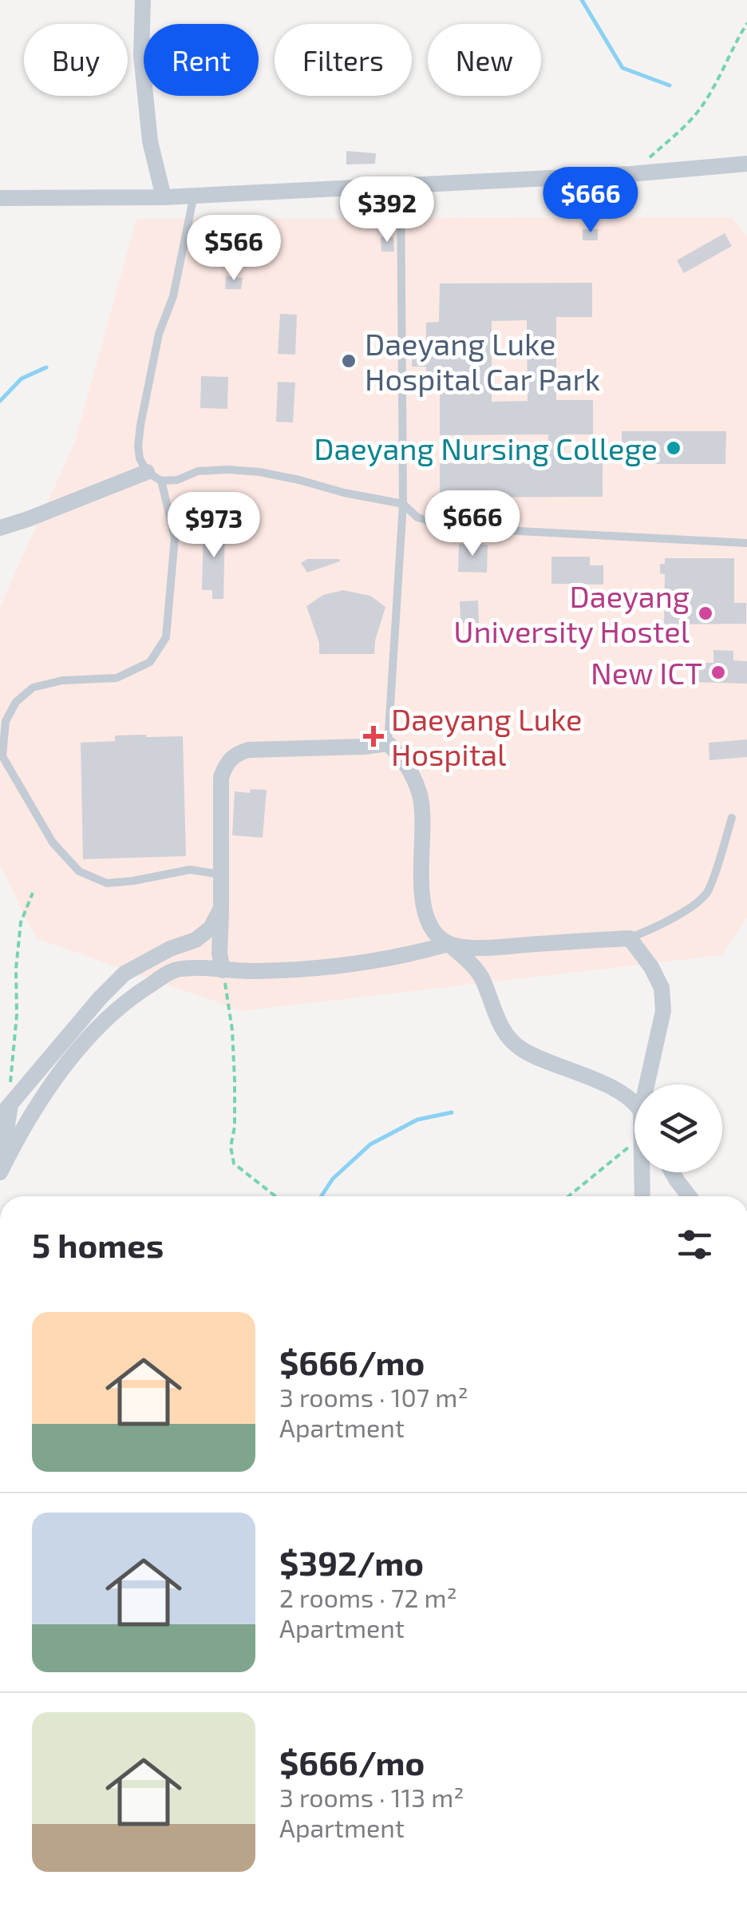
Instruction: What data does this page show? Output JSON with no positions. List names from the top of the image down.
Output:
{
  "places": {
    "other": [
      "Daeyang Luke Hospital Car Park",
      "Daeyang Nursing College",
      "Daeyang University Hostel",
      "New ICT"
    ],
    "health": ["Daeyang Luke Hospital"]
  },
  "page": {
    "chip": [
      "Buy",
      "Rent",
      "Filters",
      "New"
    ],
    "price": [
      "$666",
      "$392",
      "$566",
      "$666",
      "$973"
    ],
    "heading": "5 homes",
    "list": [
      {
        "name": "$666/mo",
        "note": "3 rooms · 107 m² · Apartment"
      },
      {
        "name": "$392/mo",
        "note": "2 rooms · 72 m² · Apartment"
      },
      {
        "name": "$666/mo",
        "note": "3 rooms · 113 m² · Apartment"
      }
    ]
  }
}
